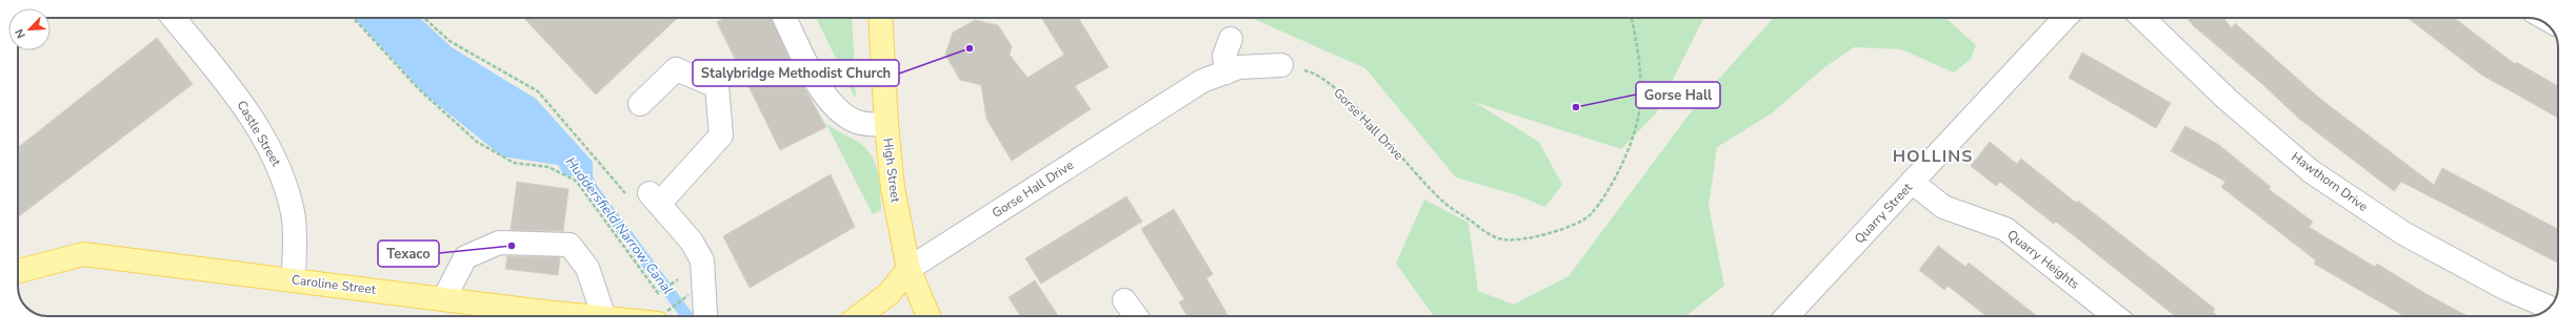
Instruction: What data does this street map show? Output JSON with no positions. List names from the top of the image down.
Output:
{
  "streets": {
    "main road": ["High Street", "Caroline Street"],
    "street": [
      "Gorse Hall Drive",
      "Castle Street",
      "Hawthorn Drive",
      "Quarry Street",
      "Quarry Heights"
    ]
  },
  "crossings": [
    ["Gorse Hall Drive", "High Street"],
    ["Castle Street", "Caroline Street"],
    ["Quarry Street", "Quarry Heights"]
  ],
  "districts": ["HOLLINS"],
  "water": ["Huddersfield Narrow Canal"],
  "places": ["Stalybridge Methodist Church", "Gorse Hall", "Texaco"],
  "north": "bottom left"
}
